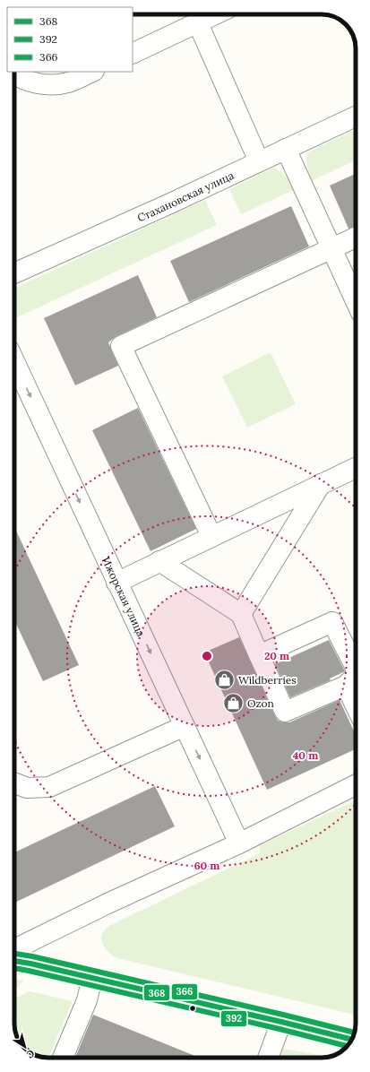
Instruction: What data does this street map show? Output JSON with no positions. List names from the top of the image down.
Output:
{
  "streets": {
    "street": ["Стахановская улица", "Ижорская улица"]
  },
  "one_way": ["Ижорская улица"],
  "places": {
    "shop": ["Wildberries", "Ozon"]
  },
  "lines": ["transit line 366", "transit line 368", "transit line 392"],
  "legend": ["368", "392", "366"],
  "north": "bottom right",
  "rings": ["20 m", "40 m", "60 m"]
}
